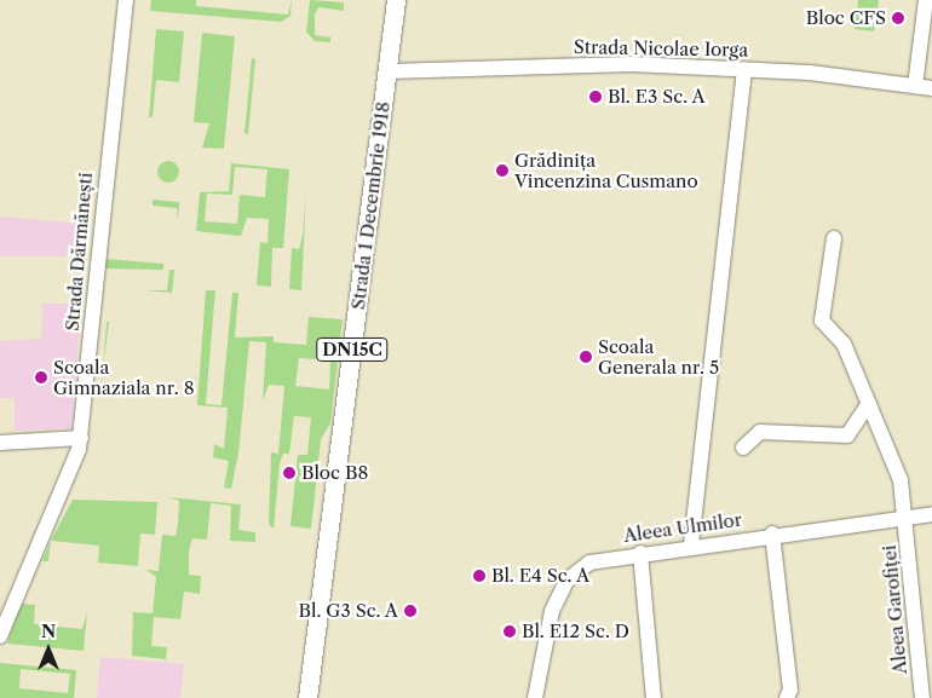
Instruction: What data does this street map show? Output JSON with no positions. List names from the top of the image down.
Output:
{
  "streets": {
    "main road": ["Strada 1 Decembrie 1918", "DN15C"],
    "street": [
      "Strada Nicolae Iorga",
      "Strada Dărmănești",
      "Aleea Ulmilor",
      "Aleea Garofiței"
    ]
  },
  "crossings": [
    ["Strada Nicolae Iorga", "Strada 1 Decembrie 1918"],
    ["Aleea Ulmilor", "Aleea Garofiței"]
  ],
  "places": [
    "Bloc CFS",
    "Bl. E3 Sc. A",
    "Grădinița Vincenzina Cusmano",
    "Scoala Generala nr. 5",
    "Scoala Gimnaziala nr. 8",
    "Bloc B8",
    "Bl. E4 Sc. A",
    "Bl. G3 Sc. A",
    "Bl. E12 Sc. D"
  ],
  "north": "top"
}
